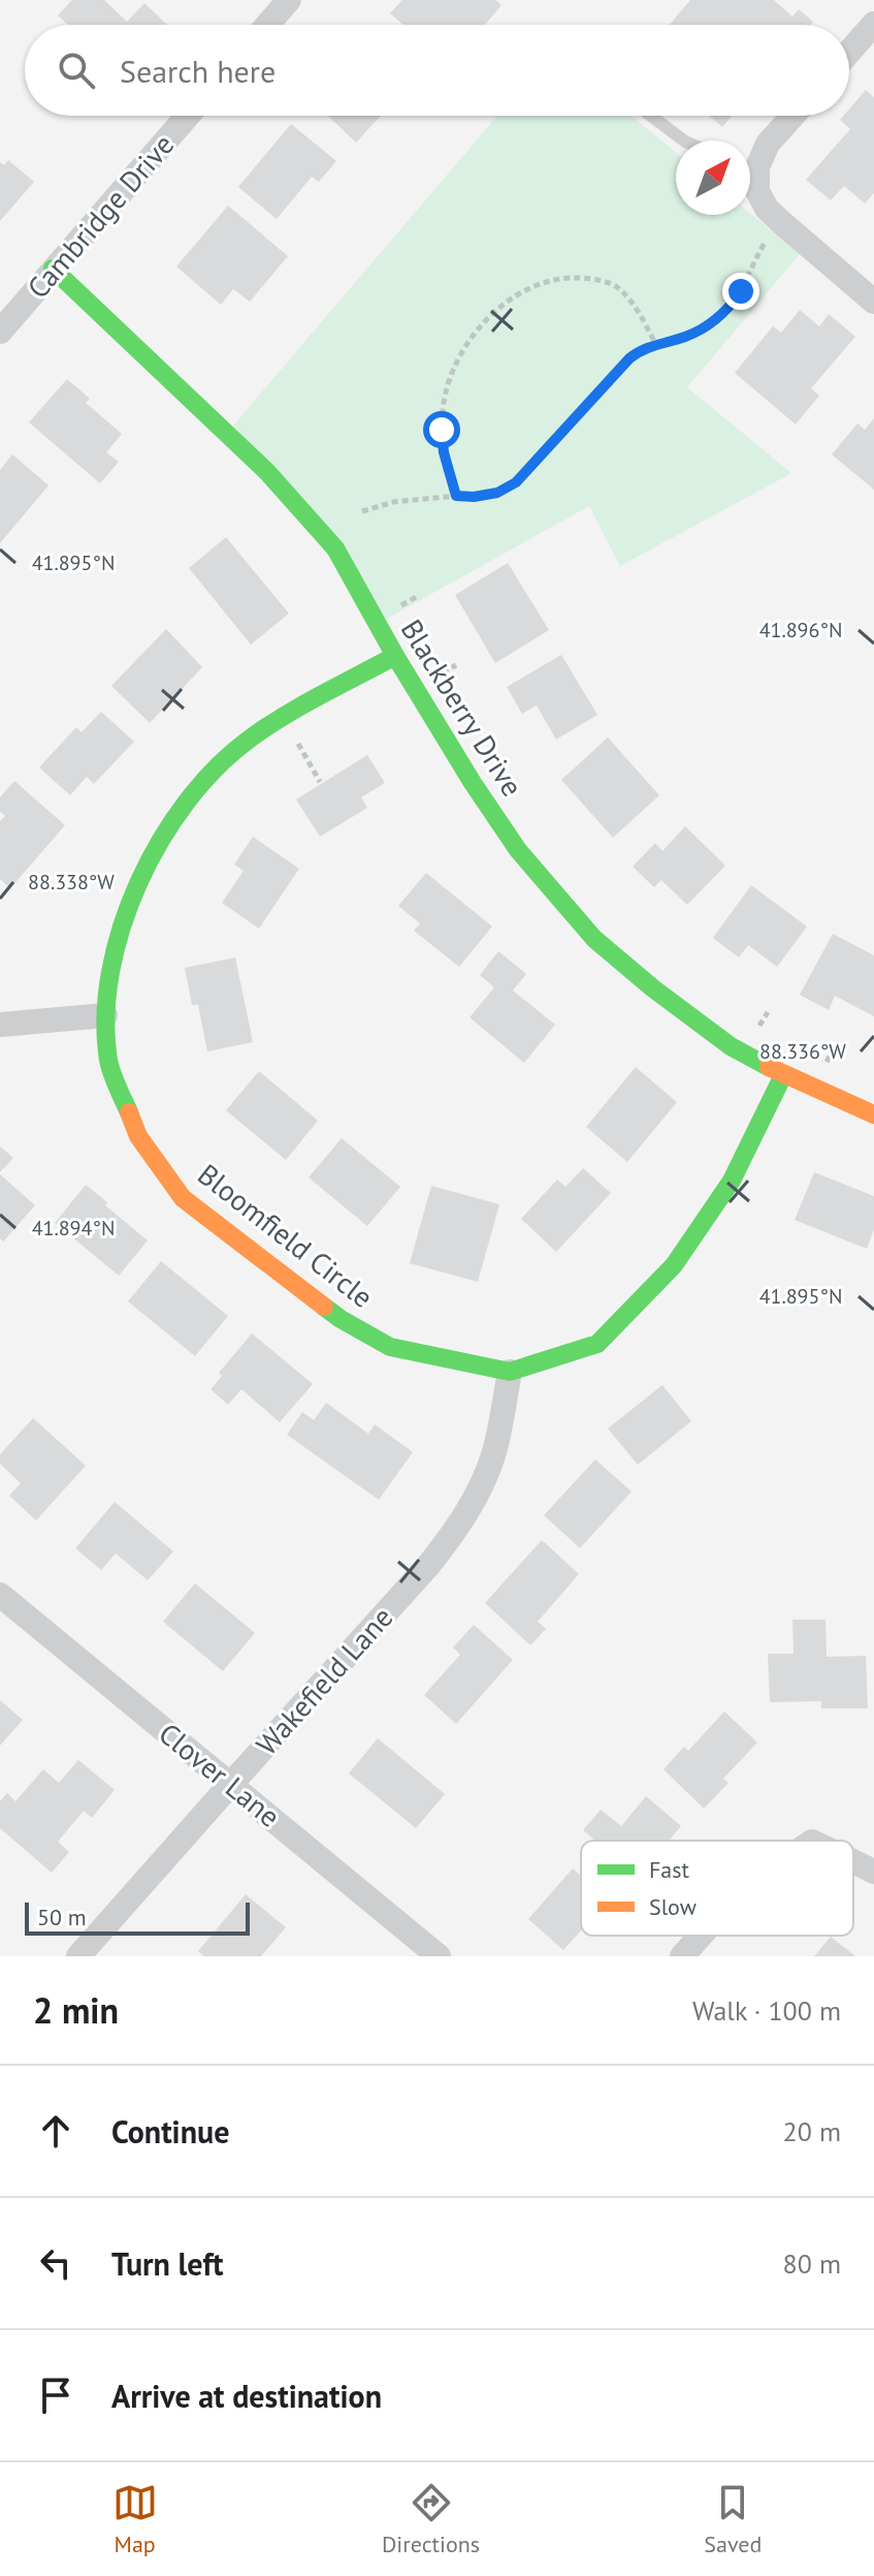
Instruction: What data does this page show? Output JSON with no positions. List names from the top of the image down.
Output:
{
  "streets": {
    "street": [
      "Cambridge Drive",
      "Blackberry Drive",
      "Bloomfield Circle",
      "Wakefield Lane",
      "Clover Lane"
    ]
  },
  "crossings": [
    ["Cambridge Drive", "Blackberry Drive"],
    ["Blackberry Drive", "Bloomfield Circle"],
    ["Bloomfield Circle", "Wakefield Lane"],
    ["Wakefield Lane", "Clover Lane"]
  ],
  "legend": ["Fast", "Slow"],
  "scale_bar": "50 m",
  "north": "top right",
  "page": {
    "search": "Search here",
    "scale": "50 m",
    "heading": ["2 min", "Walk · 100 m"],
    "list": [
      ["Continue", "20 m"],
      ["Turn left", "80 m"],
      "Arrive at destination"
    ],
    "nav": ["Map", "Directions", "Saved"]
  },
  "coordinates": [
    "41.895°N",
    "41.896°N",
    "88.338°W",
    "88.336°W",
    "41.894°N"
  ]
}
